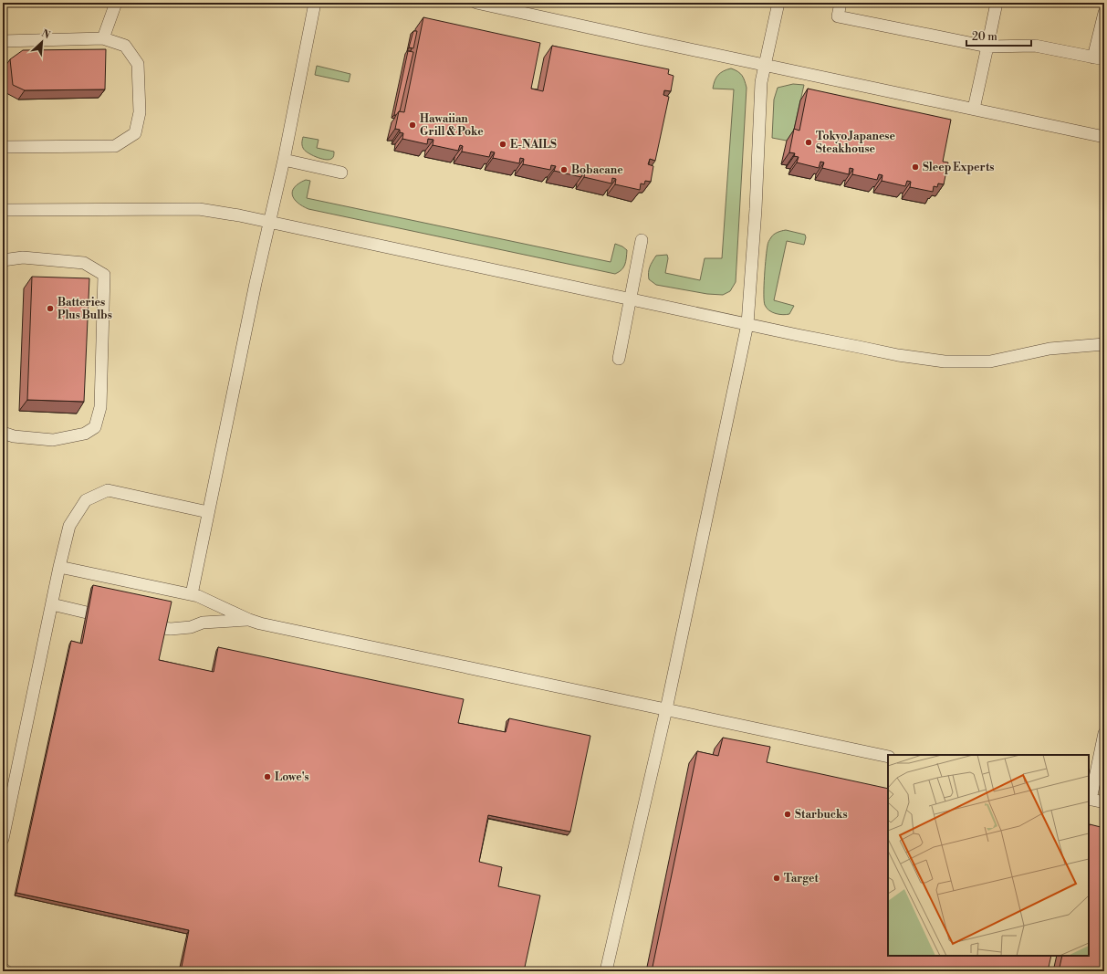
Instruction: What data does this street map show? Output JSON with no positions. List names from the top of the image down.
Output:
{
  "places": [
    "Hawaiian Grill & Poke",
    "Tokyo Japanese Steakhouse",
    "E-NAILS",
    "Sleep Experts",
    "Bobacane",
    "Batteries Plus Bulbs",
    "Lowe's",
    "Starbucks",
    "Target"
  ],
  "scale_bar": "20 m",
  "north": "top right"
}
